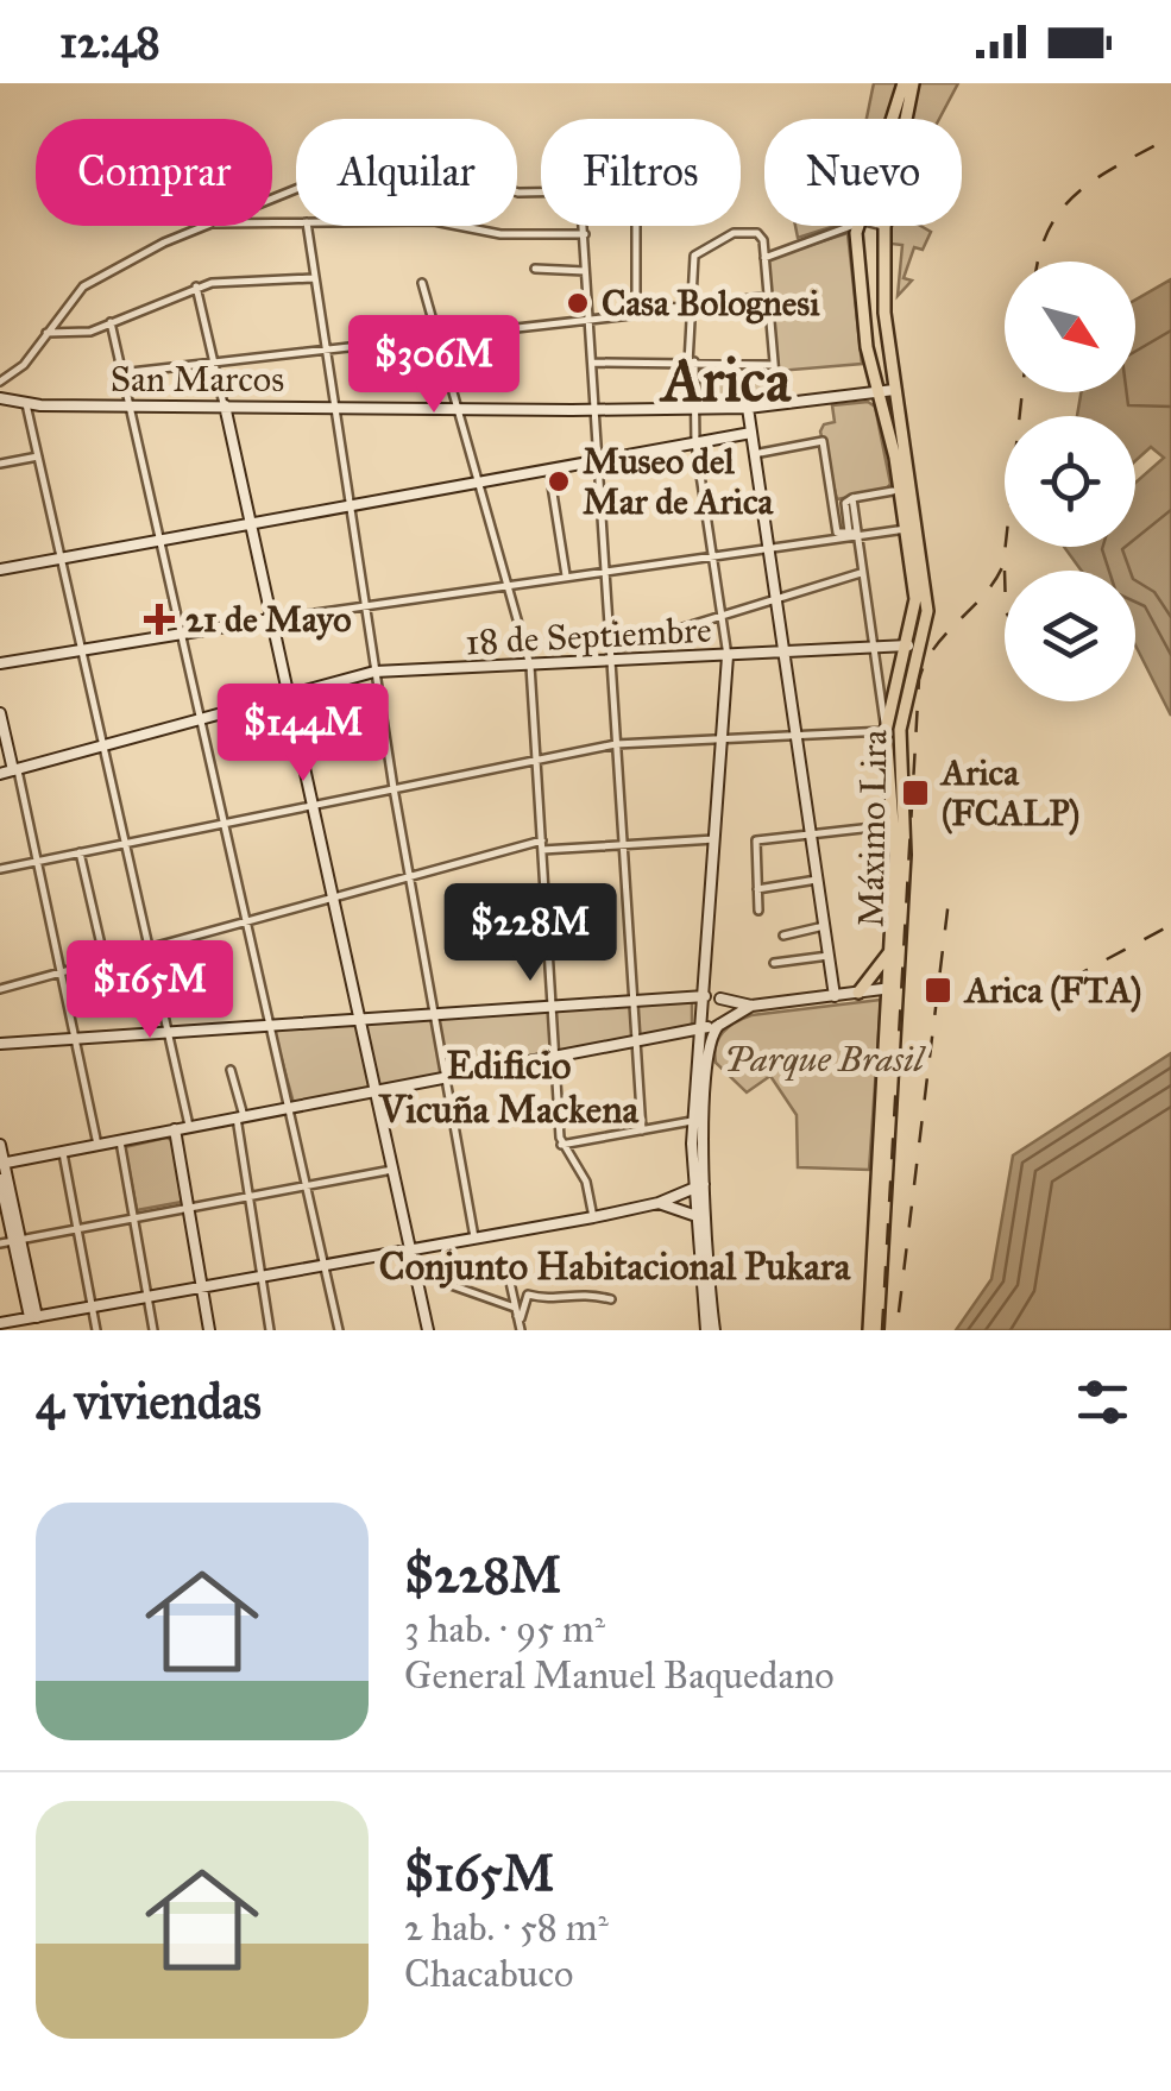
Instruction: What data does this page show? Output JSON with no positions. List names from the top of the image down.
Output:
{
  "streets": {
    "main road": ["Máximo Lira"],
    "street": ["San Marcos", "18 de Septiembre"]
  },
  "crossings": [
    ["San Marcos", "Máximo Lira"],
    ["18 de Septiembre", "Máximo Lira"]
  ],
  "districts": ["Arica", "Edificio Vicuña Mackena", "Conjunto Habitacional Pukara"],
  "parks": ["Parque Brasil"],
  "places": {
    "other": ["Casa Bolognesi", "Museo del Mar de Arica"],
    "health": ["21 de Mayo"],
    "transit": ["Arica (FCALP)", "Arica (FTA)"]
  },
  "north": "bottom right",
  "page": {
    "status": "12:48",
    "chip": [
      "Comprar",
      "Alquilar",
      "Filtros",
      "Nuevo"
    ],
    "price": [
      "$306M",
      "$144M",
      "$228M",
      "$165M"
    ],
    "heading": "4 viviendas",
    "list": [
      {
        "name": "$228M",
        "note": "3 hab. · 95 m² · General Manuel Baquedano"
      },
      {
        "name": "$165M",
        "note": "2 hab. · 58 m² · Chacabuco"
      }
    ]
  }
}
